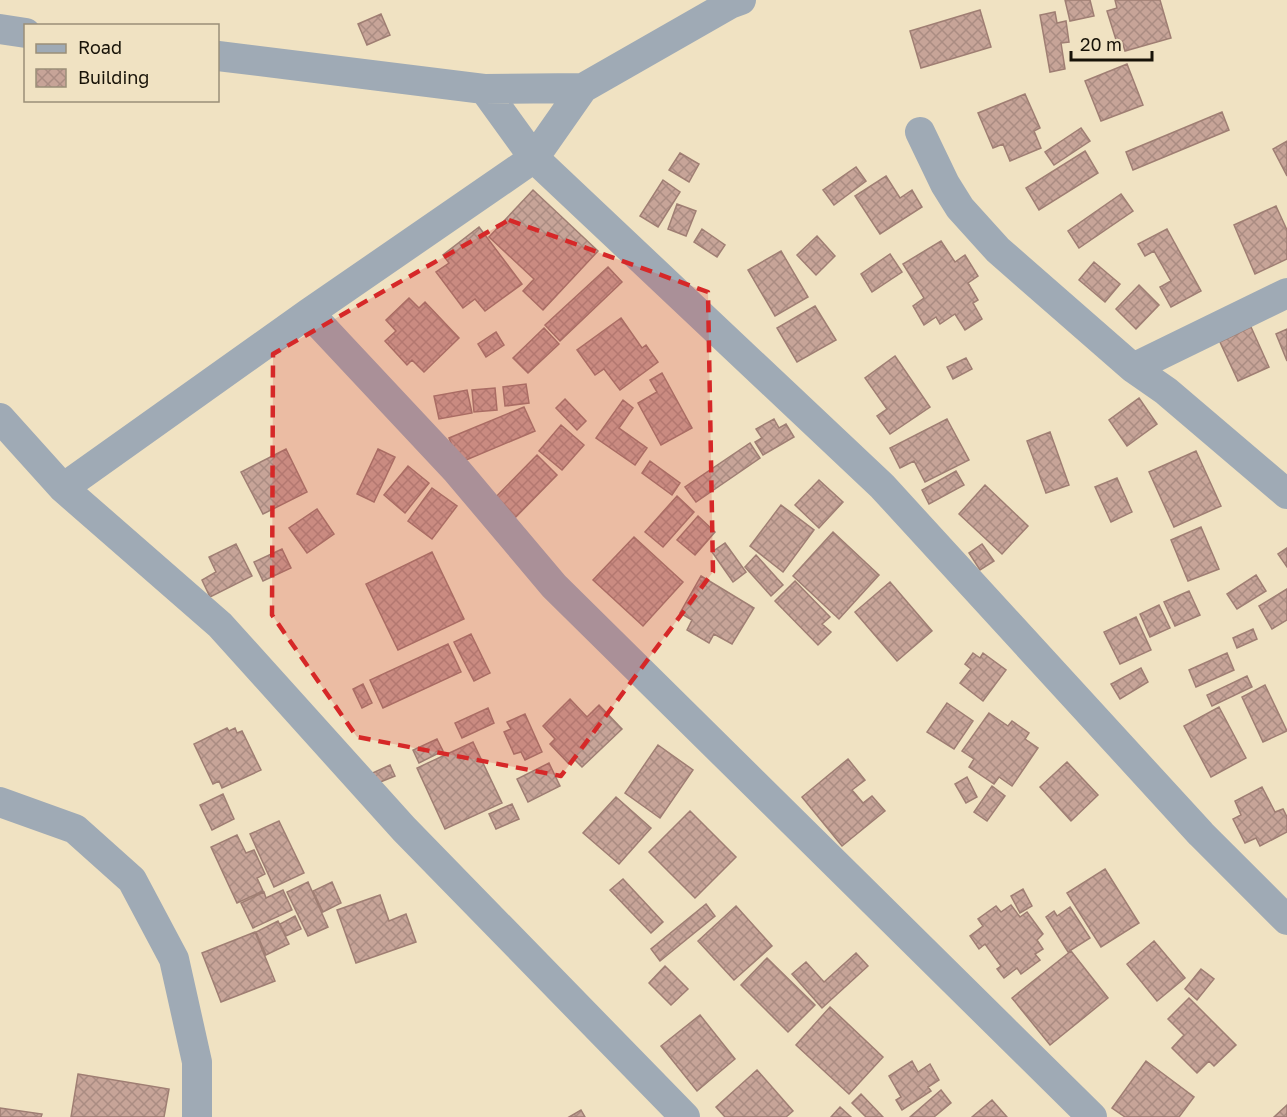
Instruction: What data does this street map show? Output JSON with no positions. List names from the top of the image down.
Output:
{
  "legend": ["Road", "Building"],
  "scale_bar": "20 m"
}
